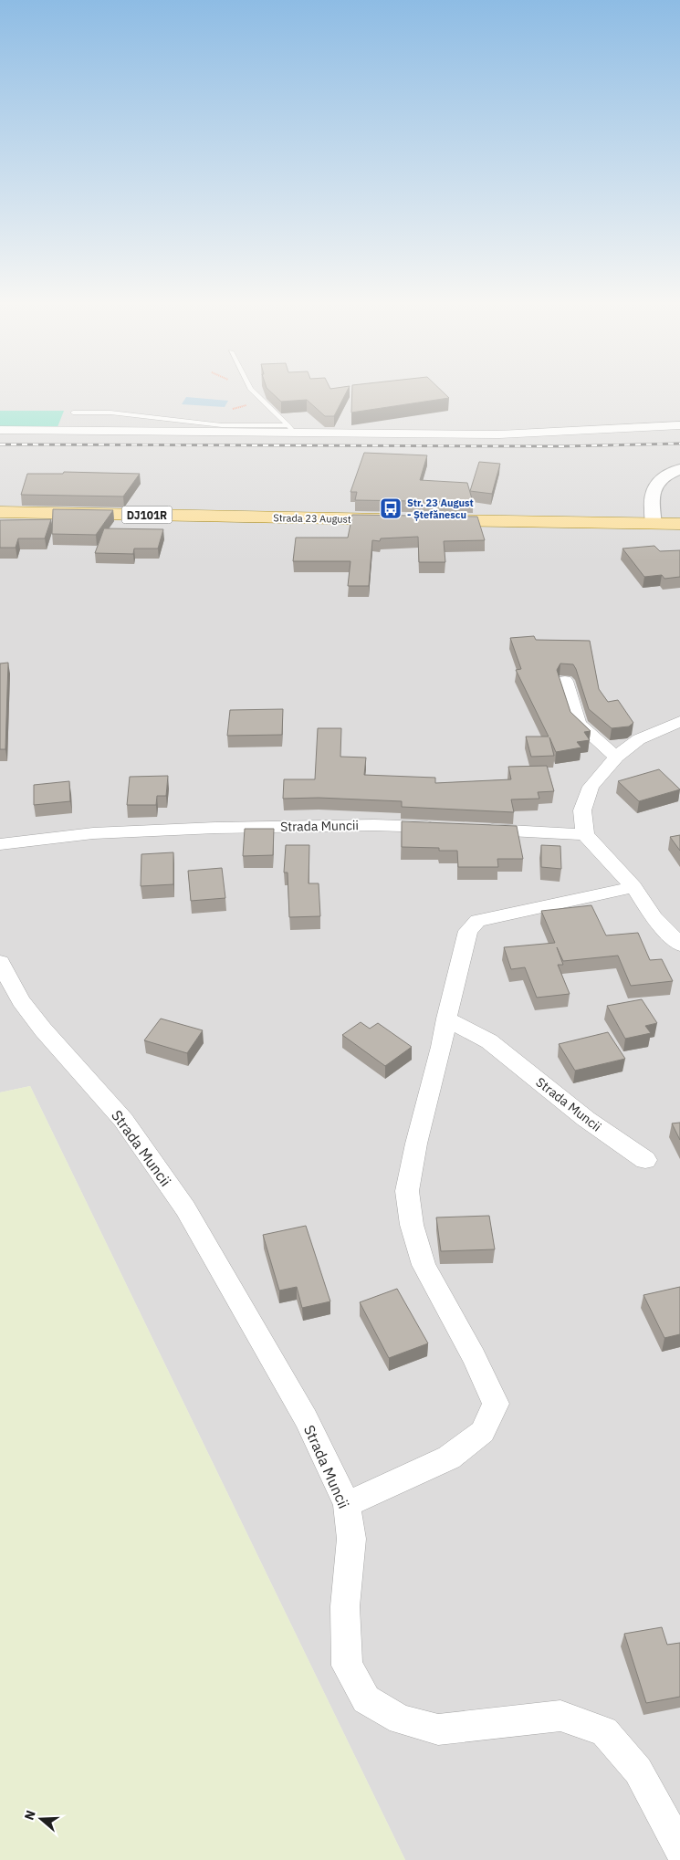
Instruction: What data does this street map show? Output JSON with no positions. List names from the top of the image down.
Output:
{
  "streets": {
    "main road": ["DJ101R", "Strada 23 August"],
    "street": ["Strada Muncii"]
  },
  "places": {
    "bus stop": ["Str. 23 August - Ștefănescu"]
  },
  "north": "left"
}
